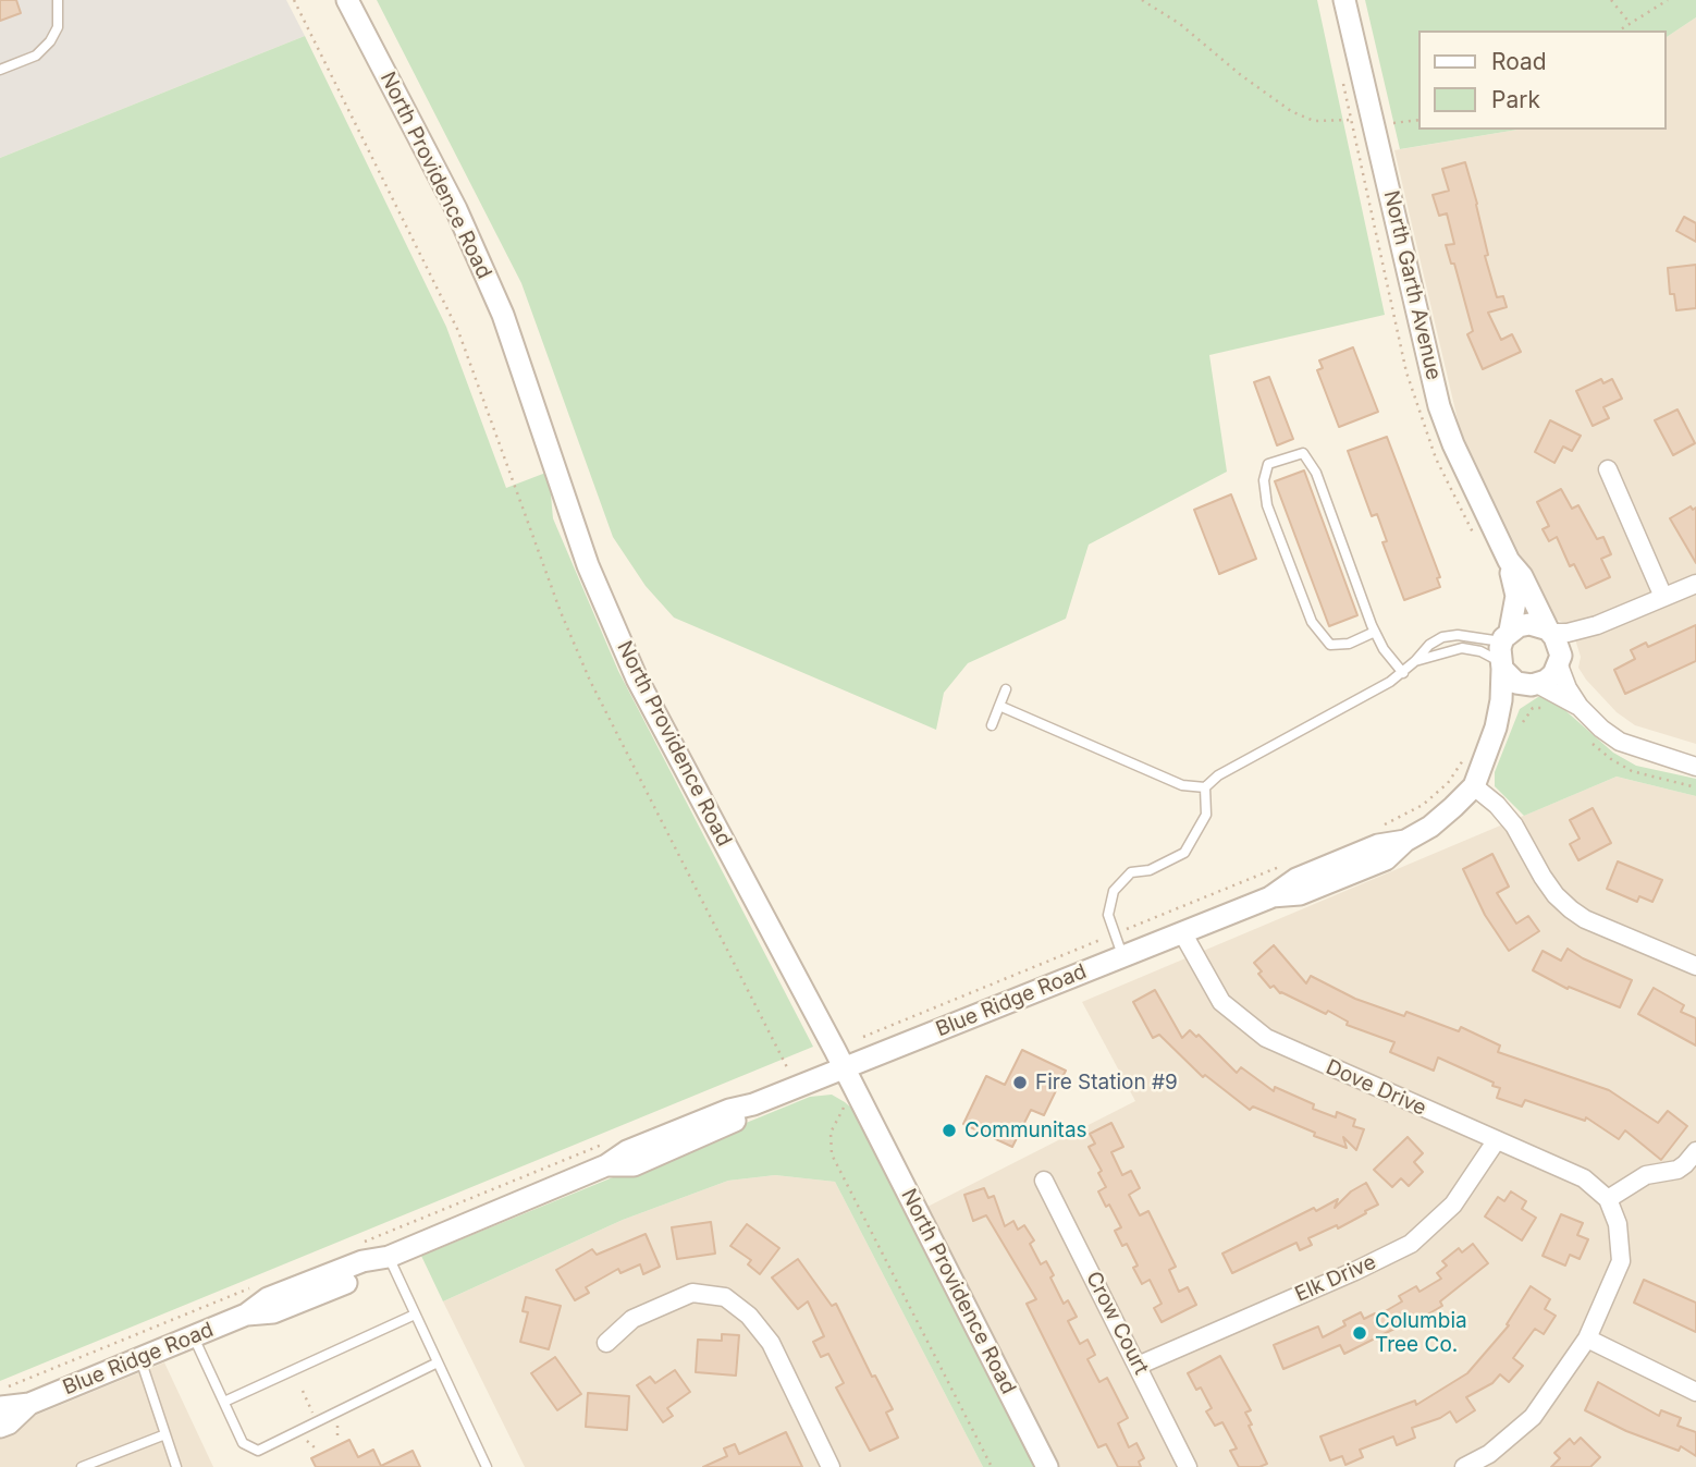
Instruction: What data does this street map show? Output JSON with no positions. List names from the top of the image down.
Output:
{
  "streets": {
    "street": [
      "North Providence Road",
      "North Garth Avenue",
      "Blue Ridge Road",
      "Dove Drive",
      "Elk Drive",
      "Crow Court"
    ]
  },
  "crossings": [
    ["North Providence Road", "Blue Ridge Road"],
    ["North Garth Avenue", "Blue Ridge Road"],
    ["Blue Ridge Road", "Dove Drive"],
    ["Dove Drive", "Elk Drive"],
    ["Elk Drive", "Crow Court"]
  ],
  "places": ["Fire Station #9", "Communitas", "Columbia Tree Co."],
  "legend": ["Road", "Park"]
}
